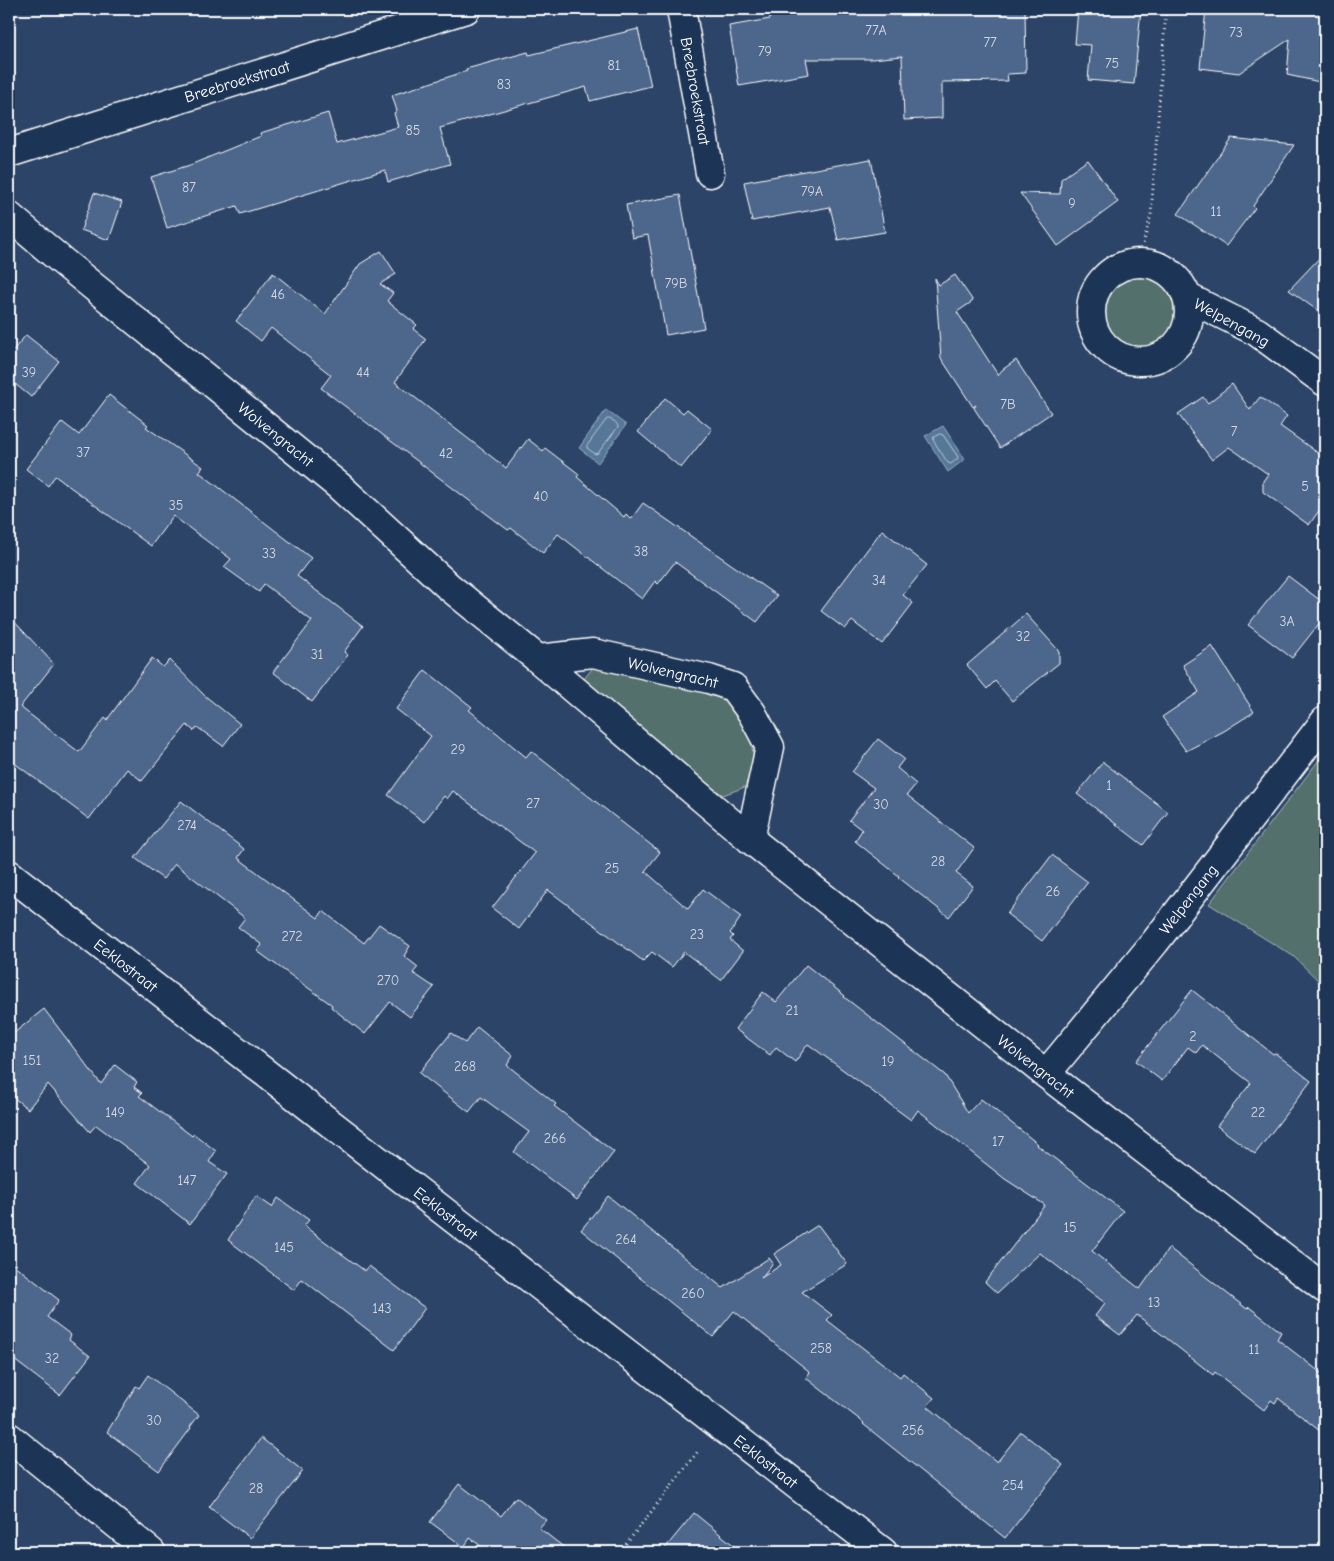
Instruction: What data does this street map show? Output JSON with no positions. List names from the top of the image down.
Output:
{
  "streets": {
    "street": [
      "Breebroekstraat",
      "Welpengang",
      "Wolvengracht",
      "Eeklostraat"
    ]
  },
  "crossings": [
    ["Welpengang", "Wolvengracht"]
  ],
  "house_numbers": [
    "77A",
    "73",
    "77",
    "79",
    "75",
    "81",
    "83",
    "85",
    "87",
    "79A",
    "9",
    "11",
    "79B",
    "46",
    "39",
    "44",
    "7B",
    "7",
    "37",
    "42",
    "5",
    "40",
    "35",
    "38",
    "33",
    "34",
    "3A",
    "32",
    "31",
    "29",
    "1",
    "27",
    "30",
    "274",
    "28",
    "25",
    "26",
    "23",
    "272",
    "270",
    "21",
    "2",
    "151",
    "19",
    "268",
    "149",
    "22",
    "266",
    "17",
    "147",
    "15",
    "264",
    "145",
    "260",
    "13",
    "143",
    "258",
    "11",
    "32",
    "30",
    "256",
    "254",
    "28"
  ]
}
